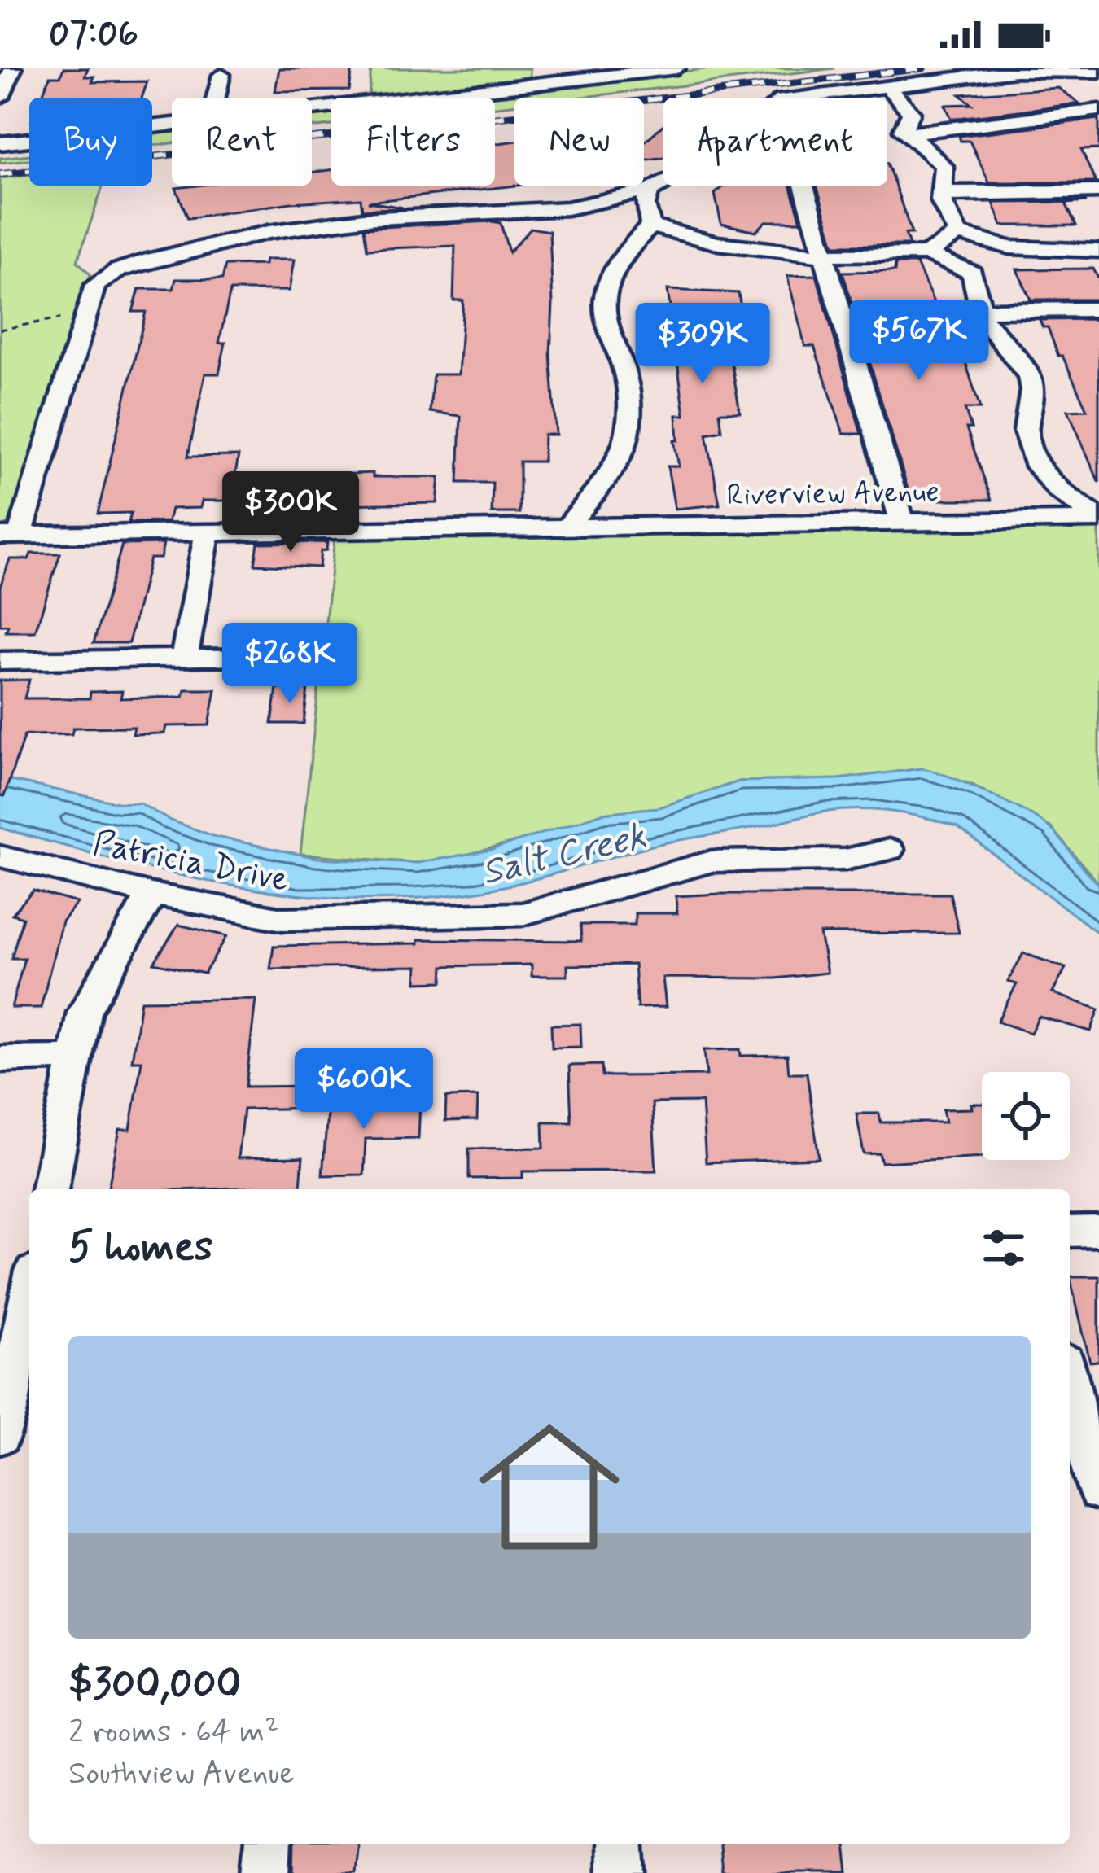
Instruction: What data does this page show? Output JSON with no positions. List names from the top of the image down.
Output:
{
  "streets": {
    "street": ["Riverview Avenue", "Patricia Drive"]
  },
  "water": ["Salt Creek"],
  "page": {
    "status": "07:06",
    "chip": [
      "Buy",
      "Rent",
      "Filters",
      "New",
      "Apartment"
    ],
    "price": [
      "$567K",
      "$309K",
      "$300K",
      "$268K",
      "$600K"
    ],
    "heading": "5 homes",
    "list": [
      {
        "name": "$300,000",
        "note": "2 rooms · 64 m² · Southview Avenue"
      }
    ]
  }
}
